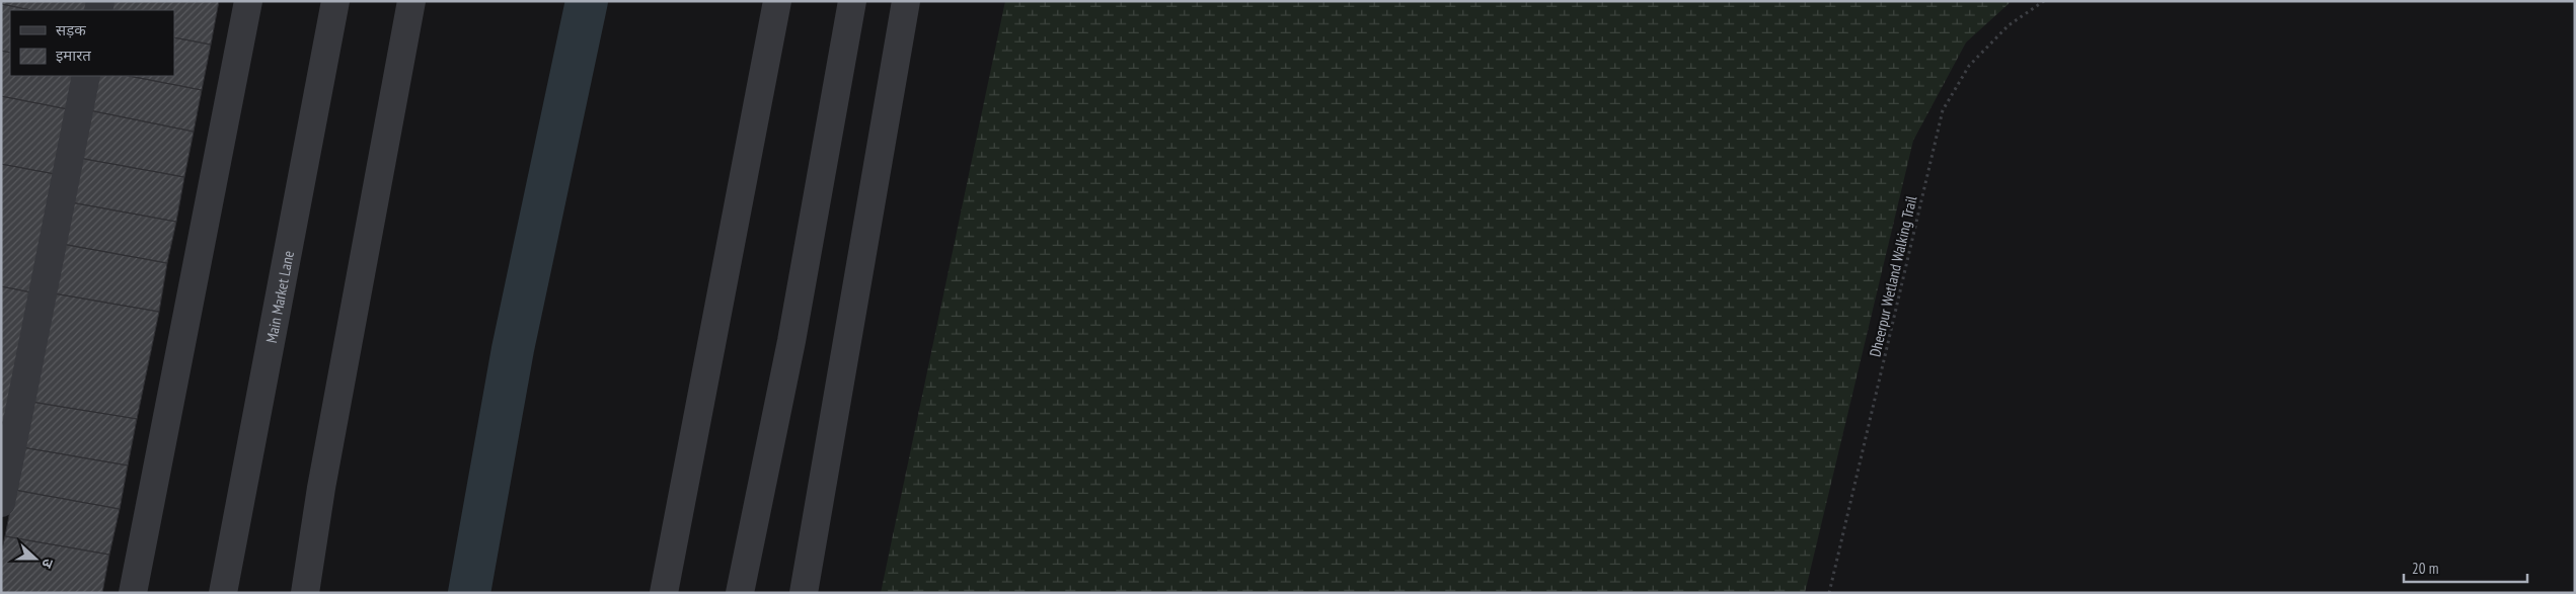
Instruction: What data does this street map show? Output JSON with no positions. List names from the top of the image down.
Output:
{
  "streets": {
    "street": ["Main Market Lane"],
    "path": ["Dheerpur Wetland Walking Trail"]
  },
  "legend": ["सड़क", "इमारत"],
  "scale_bar": "20 m",
  "north": "right"
}
